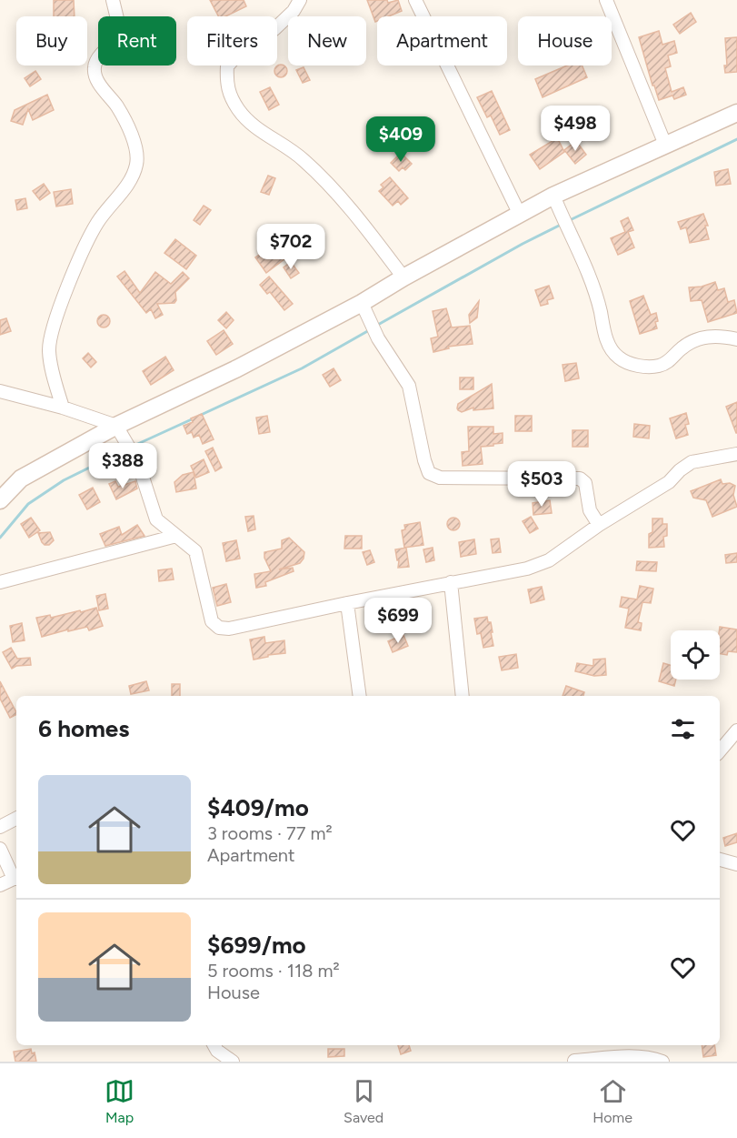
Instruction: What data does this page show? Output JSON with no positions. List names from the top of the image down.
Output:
{
  "page": {
    "chip": [
      "Buy",
      "Rent",
      "Filters",
      "New",
      "Apartment",
      "House"
    ],
    "price": [
      "$498",
      "$409",
      "$702",
      "$388",
      "$503",
      "$699"
    ],
    "heading": "6 homes",
    "list": [
      {
        "name": "$409/mo",
        "note": "3 rooms · 77 m² · Apartment"
      },
      {
        "name": "$699/mo",
        "note": "5 rooms · 118 m² · House"
      }
    ],
    "tabs": ["Map", "Saved", "Home"]
  }
}
